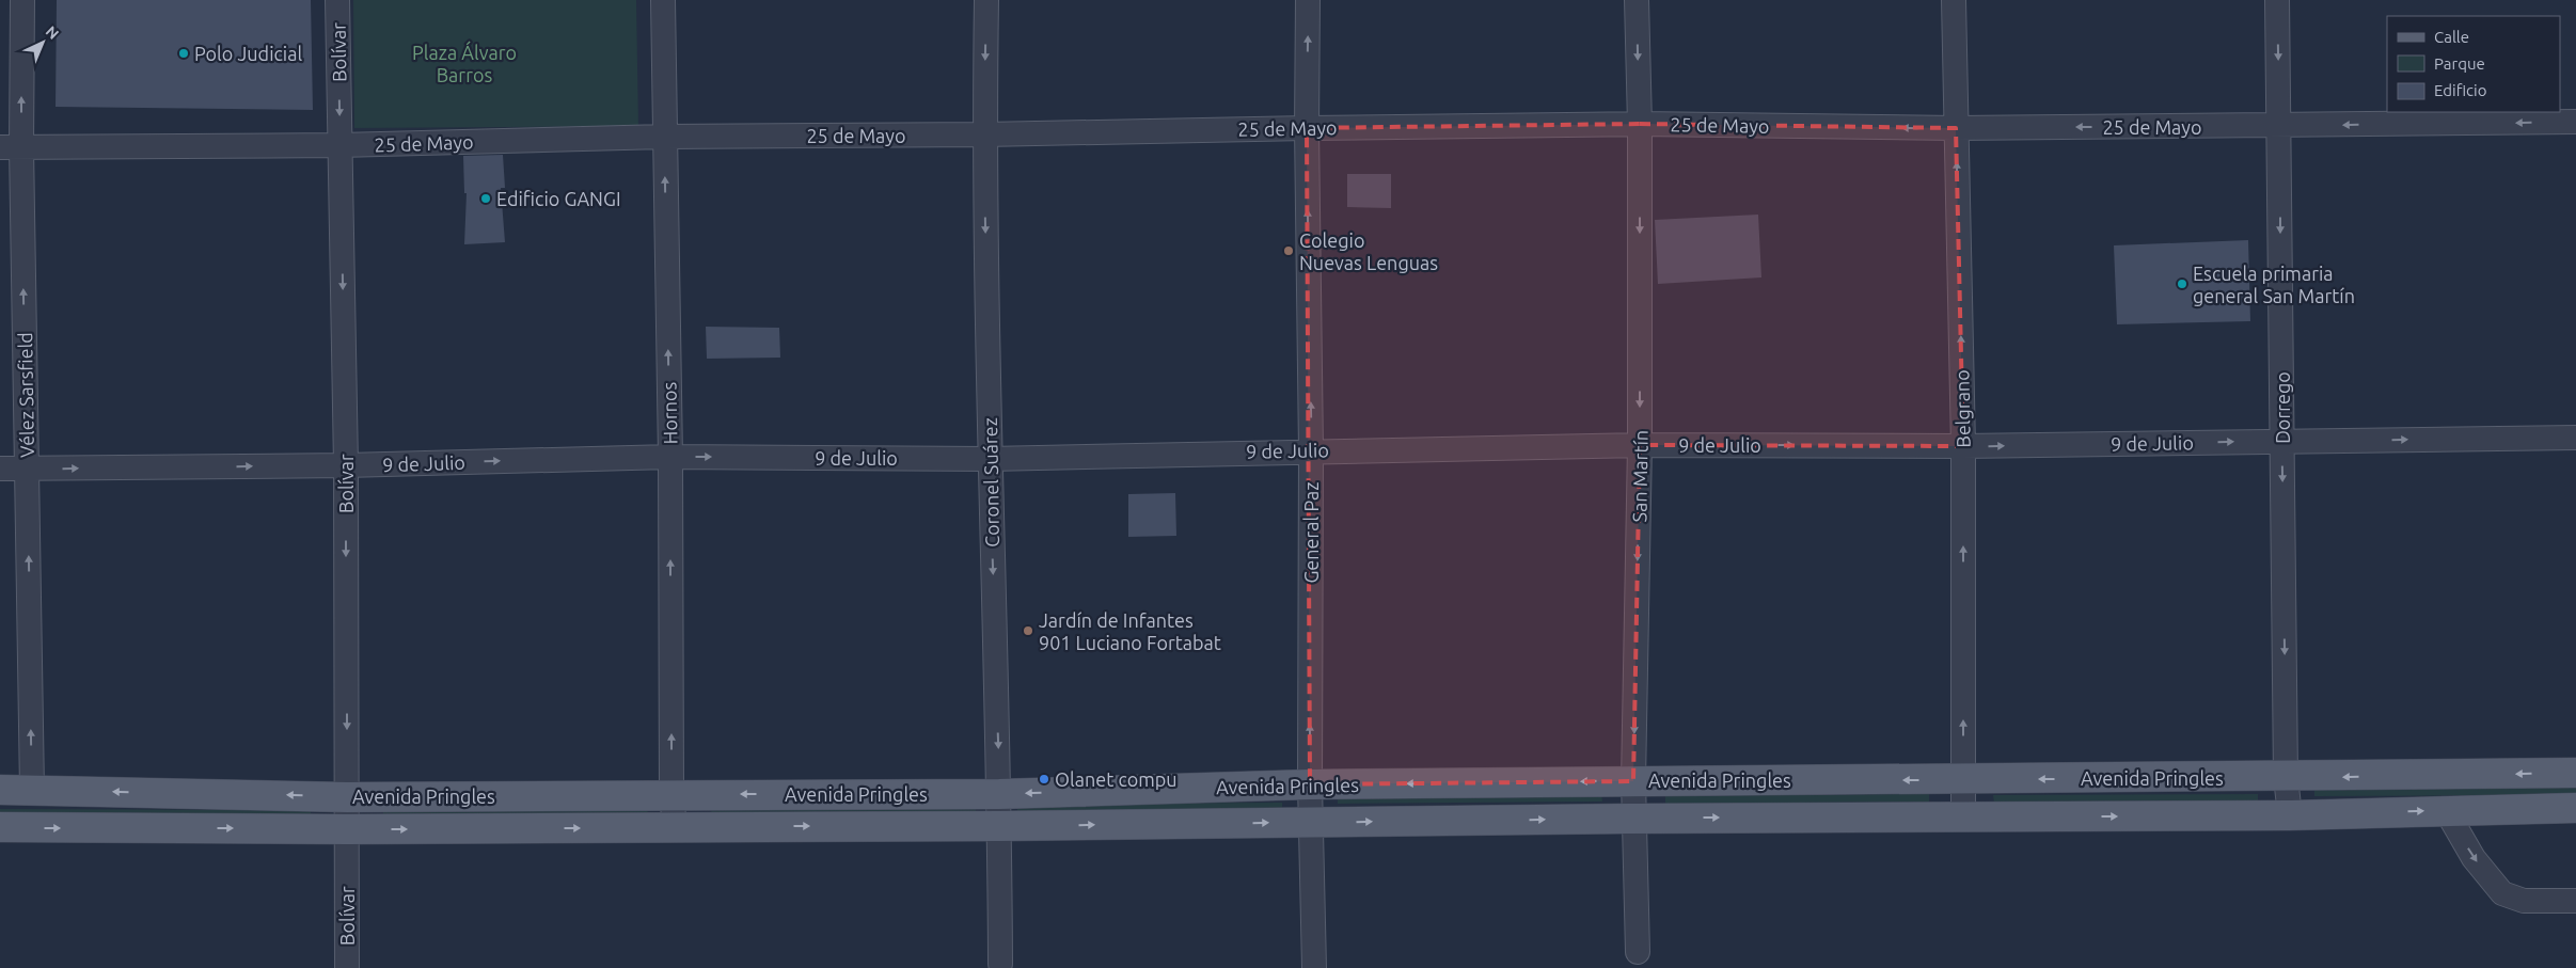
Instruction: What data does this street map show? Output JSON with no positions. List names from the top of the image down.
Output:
{
  "streets": {
    "main road": ["Avenida Pringles"],
    "street": [
      "Bolívar",
      "25 de Mayo",
      "Vélez Sarsfield",
      "Dorrego",
      "Belgrano",
      "Hornos",
      "9 de Julio",
      "San Martín",
      "Coronel Suárez",
      "General Paz"
    ]
  },
  "crossings": [
    ["Bolívar", "25 de Mayo"],
    ["Bolívar", "9 de Julio"],
    ["Bolívar", "Avenida Pringles"],
    ["25 de Mayo", "Vélez Sarsfield"],
    ["25 de Mayo", "Dorrego"],
    ["25 de Mayo", "Belgrano"],
    ["25 de Mayo", "Hornos"],
    ["25 de Mayo", "San Martín"],
    ["25 de Mayo", "Coronel Suárez"],
    ["25 de Mayo", "General Paz"],
    ["Vélez Sarsfield", "9 de Julio"],
    ["Vélez Sarsfield", "Avenida Pringles"],
    ["Dorrego", "9 de Julio"],
    ["Dorrego", "Avenida Pringles"],
    ["Belgrano", "9 de Julio"],
    ["Belgrano", "Avenida Pringles"],
    ["Hornos", "9 de Julio"],
    ["Hornos", "Avenida Pringles"],
    ["9 de Julio", "San Martín"],
    ["9 de Julio", "Coronel Suárez"],
    ["9 de Julio", "General Paz"],
    ["San Martín", "Avenida Pringles"],
    ["Coronel Suárez", "Avenida Pringles"],
    ["General Paz", "Avenida Pringles"]
  ],
  "one_way": [
    "Bolívar",
    "25 de Mayo",
    "Vélez Sarsfield",
    "Dorrego",
    "Belgrano",
    "Hornos",
    "9 de Julio",
    "San Martín",
    "Coronel Suárez",
    "General Paz"
  ],
  "parks": ["Plaza Álvaro Barros"],
  "places": [
    "Polo Judicial",
    "Edificio GANGI",
    "Colegio Nuevas Lenguas",
    "Escuela primaria general San Martín",
    "Jardín de Infantes 901 Luciano Fortabat",
    "Olanet compu"
  ],
  "legend": ["Calle", "Parque", "Edificio"],
  "north": "top right"
}
